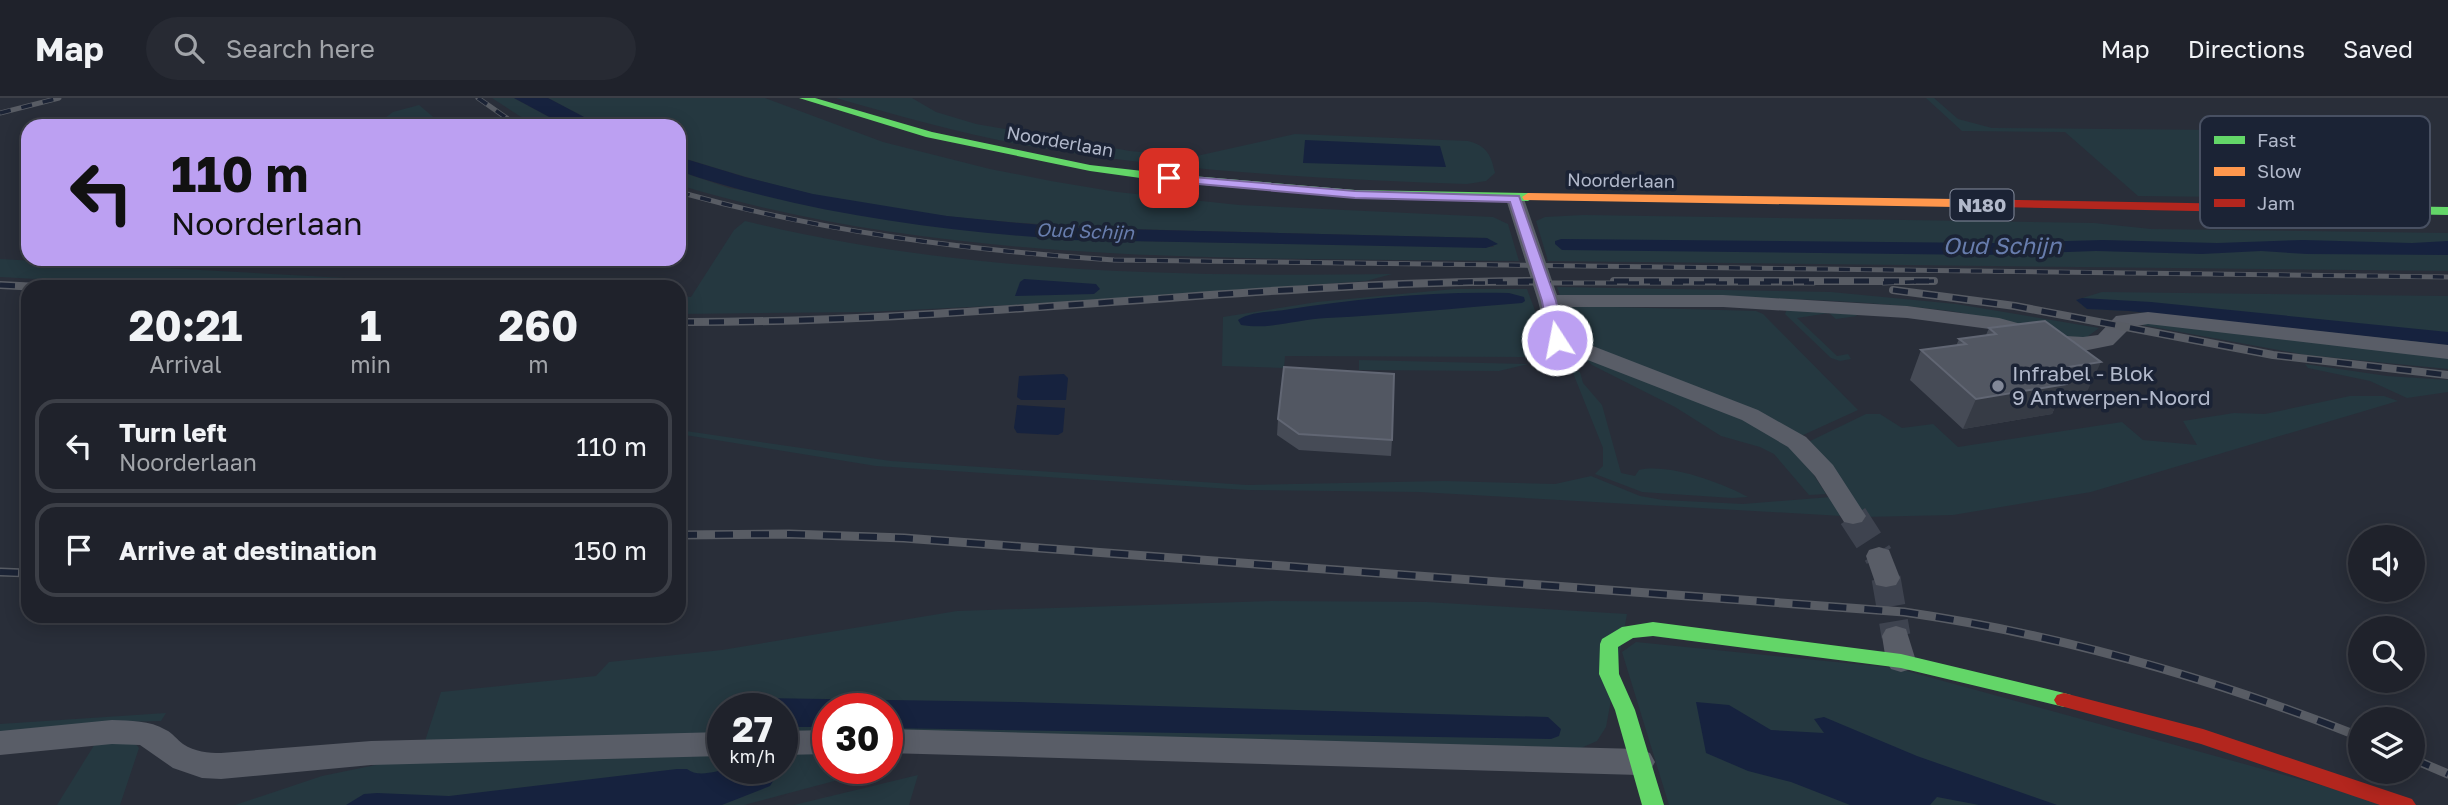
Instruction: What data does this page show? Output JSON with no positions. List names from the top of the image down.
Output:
{
  "streets": {
    "main road": ["Noorderlaan", "N180"]
  },
  "water": ["Oud Schijn"],
  "places": ["Infrabel - Blok 9 Antwerpen-Noord"],
  "legend": ["Fast", "Slow", "Jam"],
  "page": {
    "header": "Map",
    "search": "Search here",
    "nav": ["Map", "Directions", "Saved"],
    "turn": ["110 m", "Noorderlaan"],
    "eta": [
      "20:21",
      "Arrival",
      "1",
      "min",
      "260",
      "m"
    ],
    "list": [
      {
        "name": "Turn left",
        "note": "Noorderlaan",
        "value": "110 m"
      },
      {
        "name": "Arrive at destination",
        "value": "150 m"
      }
    ],
    "speed": "27 km/h",
    "limit": "30"
  }
}
